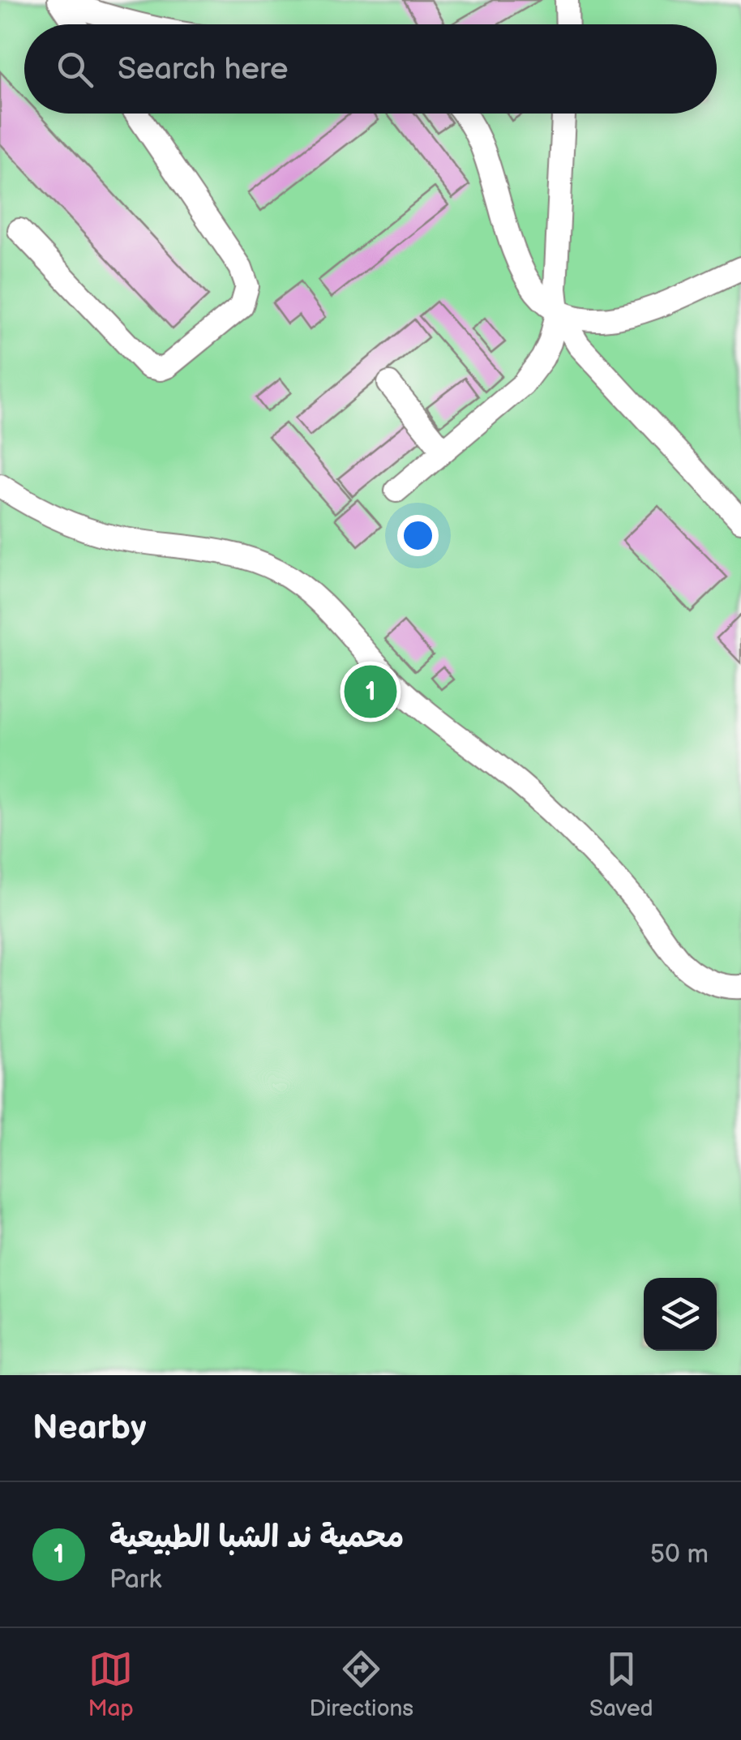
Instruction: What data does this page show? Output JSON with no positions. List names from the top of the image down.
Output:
{
  "page": {
    "search": "Search here",
    "pins": "1",
    "heading": "Nearby",
    "list": [
      {
        "mark": "1",
        "name": "محمية ند الشبا الطبيعية",
        "note": "Park",
        "value": "50 m"
      }
    ],
    "nav": ["Map", "Directions", "Saved"]
  }
}
